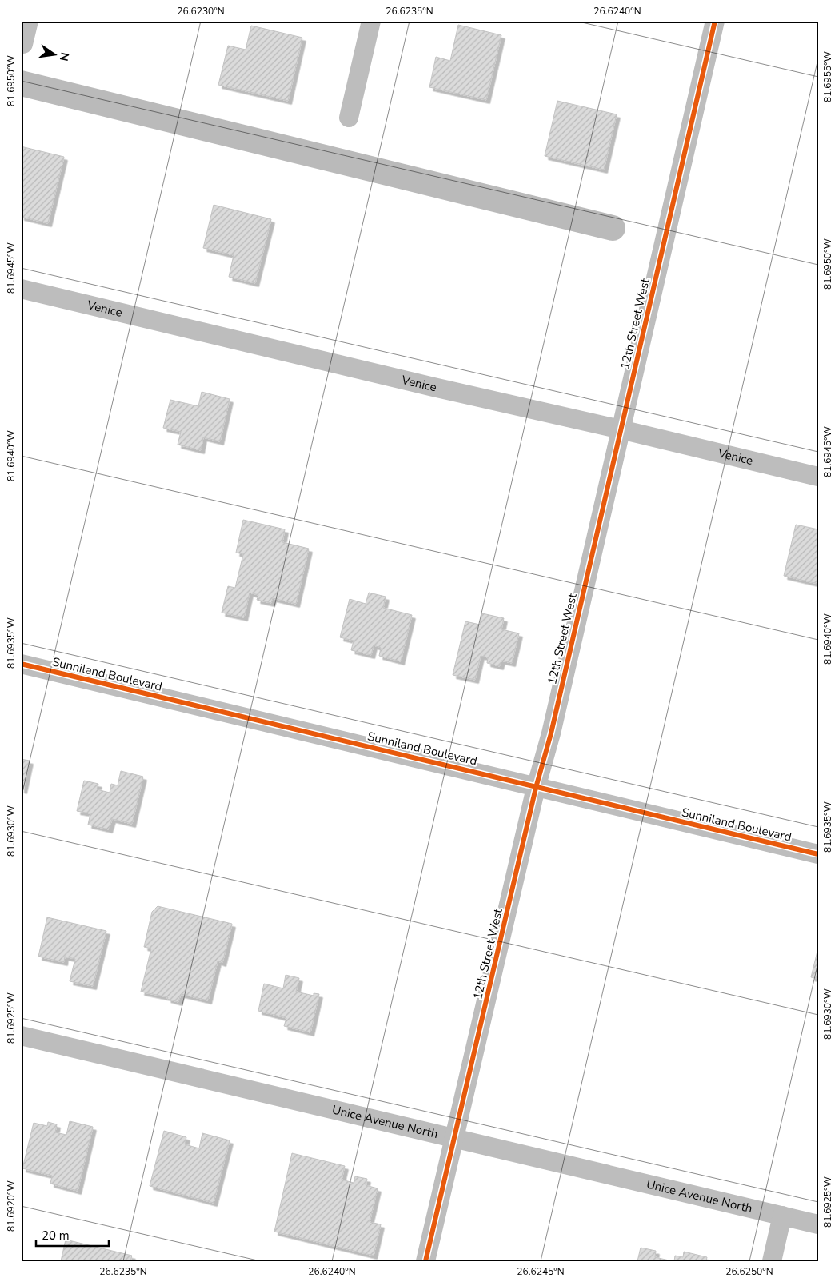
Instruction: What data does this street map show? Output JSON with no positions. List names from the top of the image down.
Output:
{
  "streets": {
    "street": [
      "Venice",
      "12th Street West",
      "Sunniland Boulevard",
      "Unice Avenue North"
    ]
  },
  "crossings": [
    ["Venice", "12th Street West"],
    ["12th Street West", "Sunniland Boulevard"],
    ["12th Street West", "Unice Avenue North"]
  ],
  "scale_bar": "20 m",
  "north": "right",
  "coordinates": [
    "26.6230°N",
    "26.6235°N",
    "26.6240°N",
    "81.6955°W",
    "81.6950°W",
    "81.6945°W",
    "81.6940°W",
    "81.6935°W",
    "81.6930°W",
    "81.6925°W",
    "81.6920°W",
    "26.6245°N",
    "26.6250°N"
  ]
}
